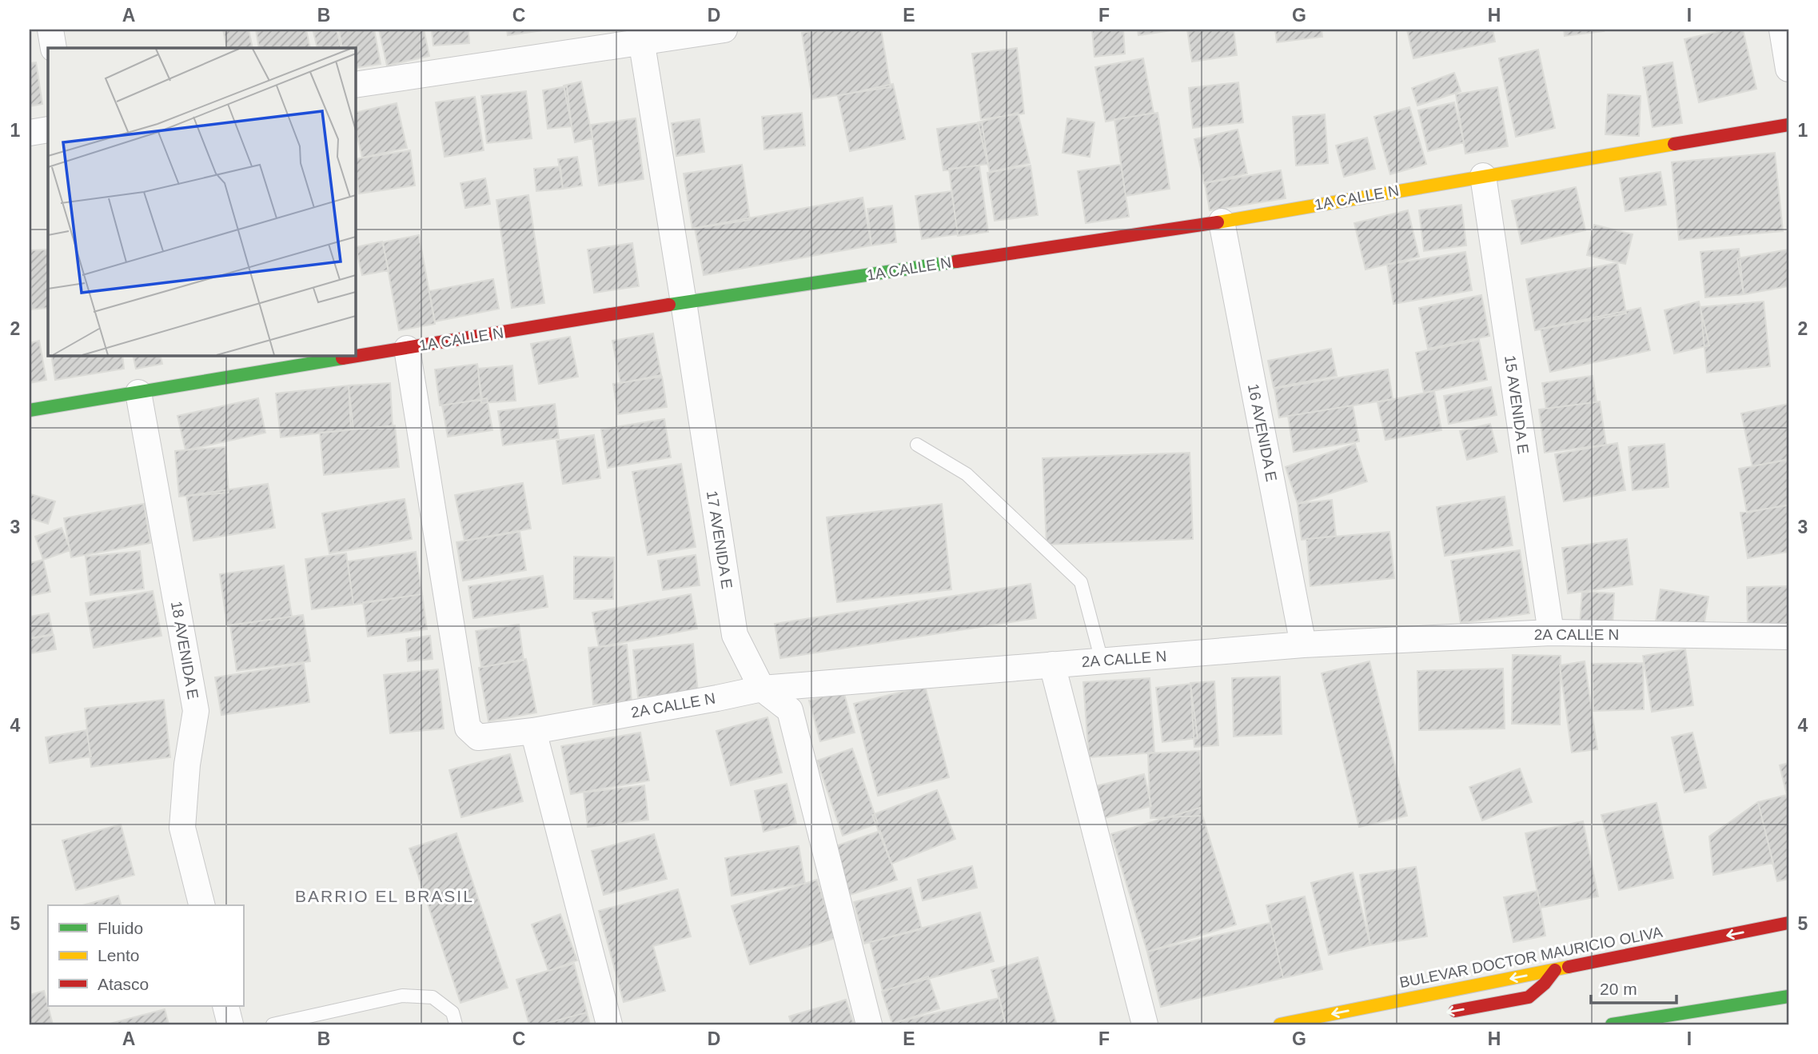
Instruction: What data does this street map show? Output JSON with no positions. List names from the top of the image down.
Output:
{
  "streets": {
    "main road": ["1A CALLE N", "BULEVAR DOCTOR MAURICIO OLIVA"],
    "street": [
      "15 AVENIDA E",
      "16 AVENIDA E",
      "17 AVENIDA E",
      "2A CALLE N",
      "18 AVENIDA E"
    ]
  },
  "crossings": [
    ["1A CALLE N", "15 AVENIDA E"],
    ["1A CALLE N", "16 AVENIDA E"],
    ["1A CALLE N", "17 AVENIDA E"],
    ["1A CALLE N", "2A CALLE N"],
    ["1A CALLE N", "18 AVENIDA E"],
    ["15 AVENIDA E", "2A CALLE N"],
    ["16 AVENIDA E", "2A CALLE N"],
    ["17 AVENIDA E", "2A CALLE N"]
  ],
  "districts": ["BARRIO EL BRASIL"],
  "legend": ["Fluido", "Lento", "Atasco"],
  "scale_bar": "20 m",
  "grid": {
    "columns": [
      "A",
      "B",
      "C",
      "D",
      "E",
      "F",
      "G",
      "H",
      "I"
    ],
    "rows": [
      "1",
      "2",
      "3",
      "4",
      "5"
    ]
  }
}
